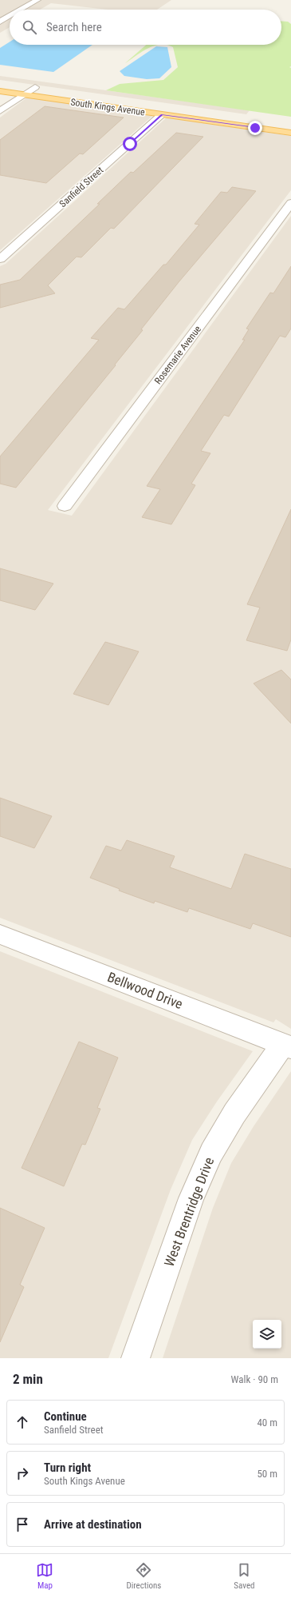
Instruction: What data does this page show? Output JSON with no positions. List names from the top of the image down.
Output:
{
  "streets": {
    "main road": ["South Kings Avenue"],
    "street": [
      "Sanfield Street",
      "Rosemarie Avenue",
      "Bellwood Drive",
      "West Brentridge Drive"
    ]
  },
  "crossings": [
    ["South Kings Avenue", "Sanfield Street"],
    ["Bellwood Drive", "West Brentridge Drive"]
  ],
  "page": {
    "search": "Search here",
    "heading": ["2 min", "Walk · 90 m"],
    "list": [
      ["Continue", "Sanfield Street", "40 m"],
      ["Turn right", "South Kings Avenue", "50 m"],
      "Arrive at destination"
    ],
    "nav": ["Map", "Directions", "Saved"]
  }
}
